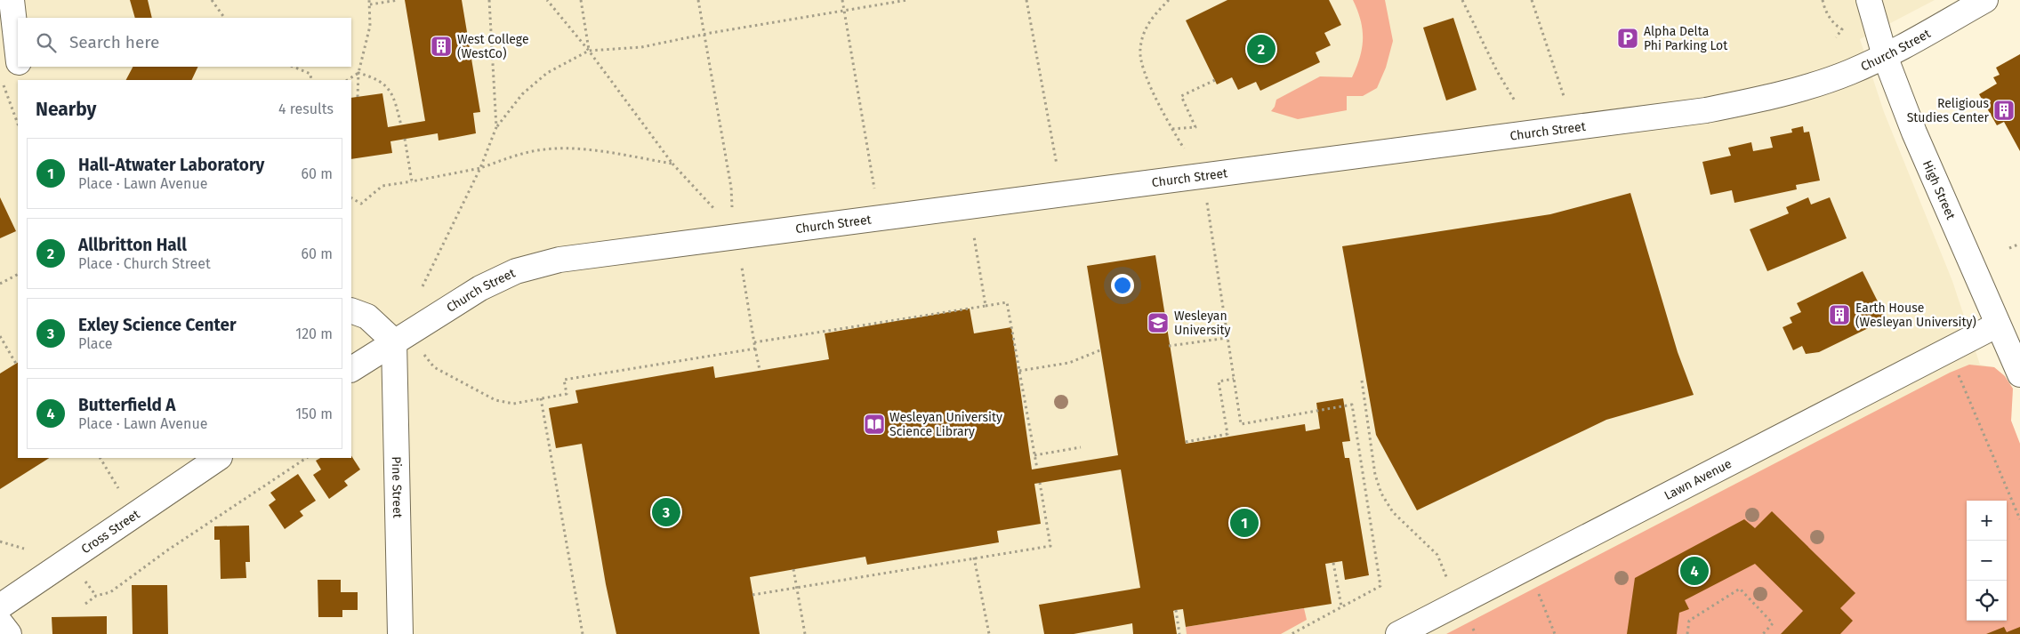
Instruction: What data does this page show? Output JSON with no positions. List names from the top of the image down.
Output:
{
  "streets": {
    "street": [
      "Church Street",
      "High Street",
      "Lawn Avenue",
      "Pine Street",
      "Cross Street"
    ]
  },
  "crossings": [
    ["Church Street", "High Street"],
    ["Church Street", "Pine Street"],
    ["High Street", "Lawn Avenue"]
  ],
  "places": {
    "parking": ["Alpha Delta Phi Parking Lot"],
    "building": ["West College (WestCo)", "Religious Studies Center", "Earth House (Wesleyan University)"],
    "school or university": ["Wesleyan University"],
    "library": ["Wesleyan University Science Library"]
  },
  "page": {
    "search": "Search here",
    "pins": [
      "2",
      "3",
      "1",
      "4"
    ],
    "heading": ["Nearby", "4 results"],
    "list": [
      {
        "mark": "1",
        "name": "Hall-Atwater Laboratory",
        "note": "Place · Lawn Avenue",
        "value": "60 m"
      },
      {
        "mark": "2",
        "name": "Allbritton Hall",
        "note": "Place · Church Street",
        "value": "60 m"
      },
      {
        "mark": "3",
        "name": "Exley Science Center",
        "note": "Place",
        "value": "120 m"
      },
      {
        "mark": "4",
        "name": "Butterfield A",
        "note": "Place · Lawn Avenue",
        "value": "150 m"
      }
    ],
    "map_buttons": ["+", "−"]
  }
}
